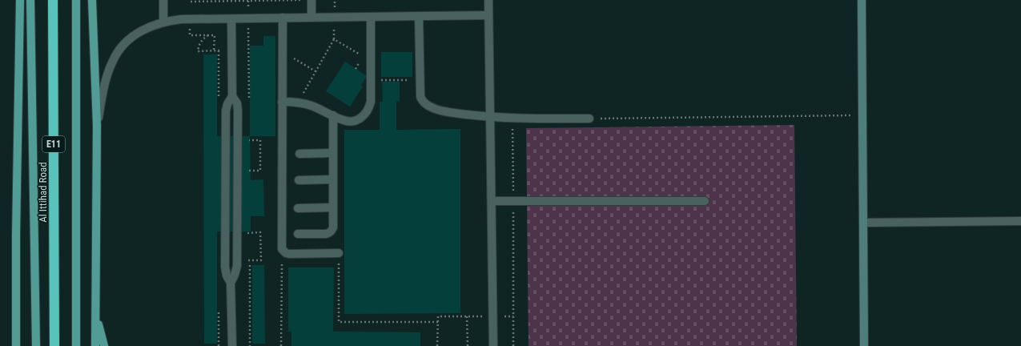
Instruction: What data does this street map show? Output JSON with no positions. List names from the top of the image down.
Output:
{
  "streets": {
    "highway": ["E11", "Al Ittihad Road"]
  }
}
